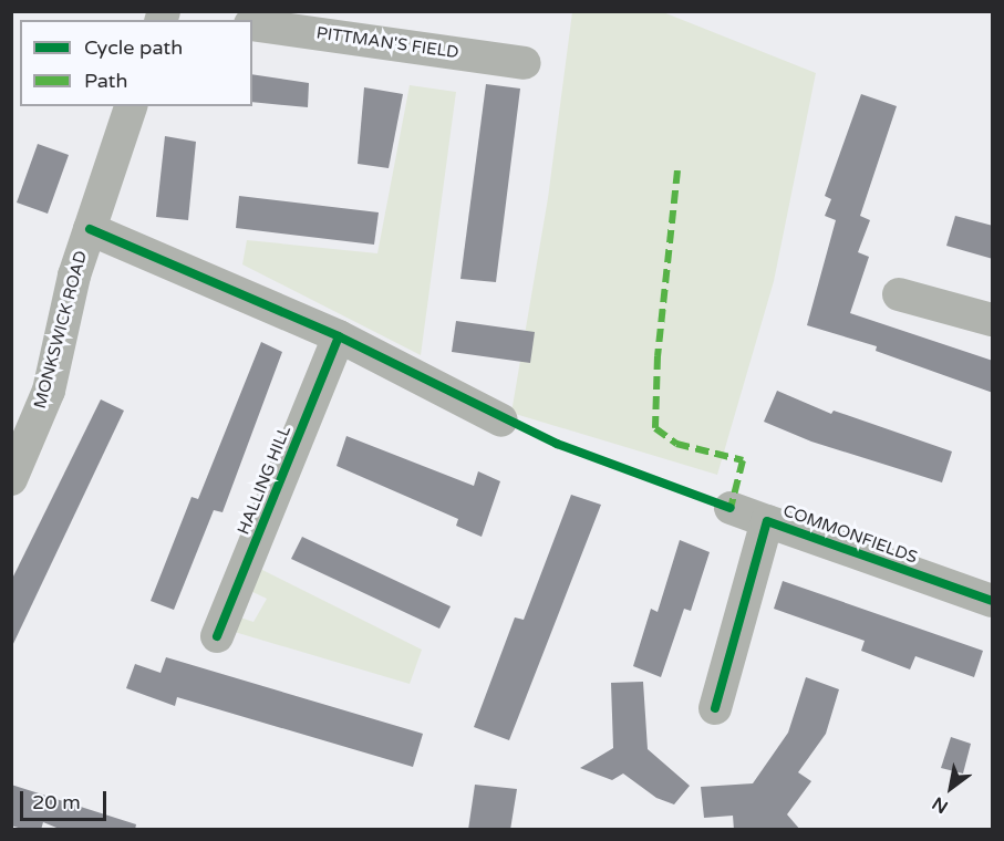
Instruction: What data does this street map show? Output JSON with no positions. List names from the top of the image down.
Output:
{
  "streets": {
    "street": [
      "PITTMAN'S FIELD",
      "MONKSWICK ROAD",
      "HALLING HILL",
      "COMMONFIELDS"
    ]
  },
  "legend": ["Cycle path", "Path"],
  "scale_bar": "20 m",
  "north": "bottom left"
}
